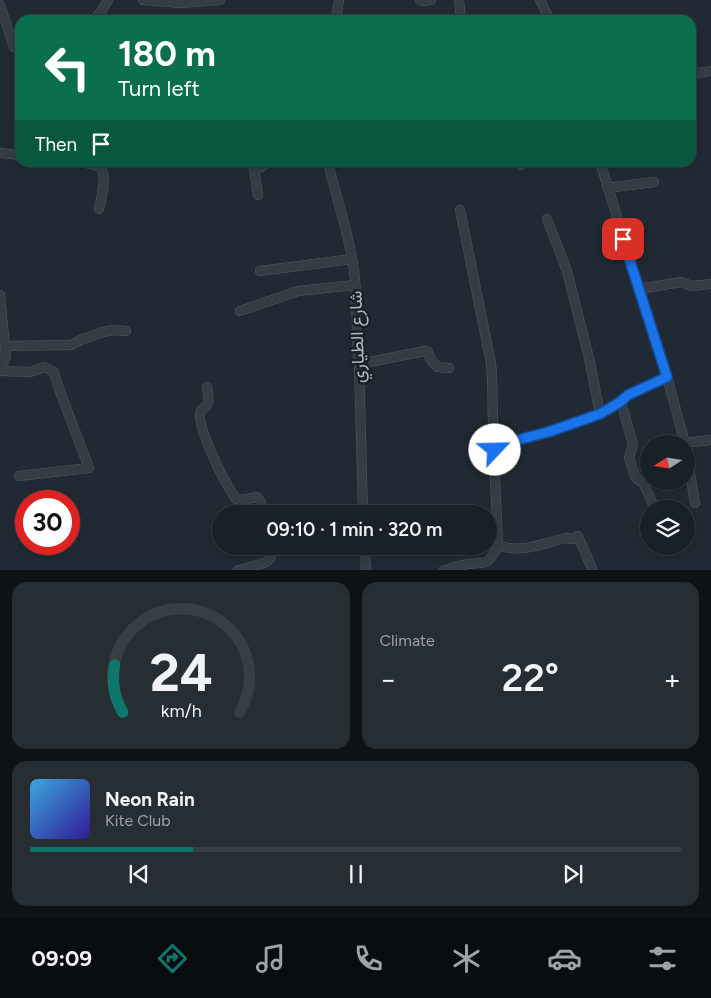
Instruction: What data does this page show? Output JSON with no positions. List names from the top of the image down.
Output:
{
  "streets": {
    "street": ["شارع الطياري"]
  },
  "north": "left",
  "page": {
    "turn": ["180 m", "Turn left"],
    "then": "Then",
    "limit": "30",
    "trip": "09:10 · 1 min · 320 m",
    "tile": "Climate",
    "heat": ["−", "22°", "+"],
    "song": ["Neon Rain", "Kite Club"],
    "tabs": "09:09",
    "gauge": ["24", "km/h"]
  }
}
